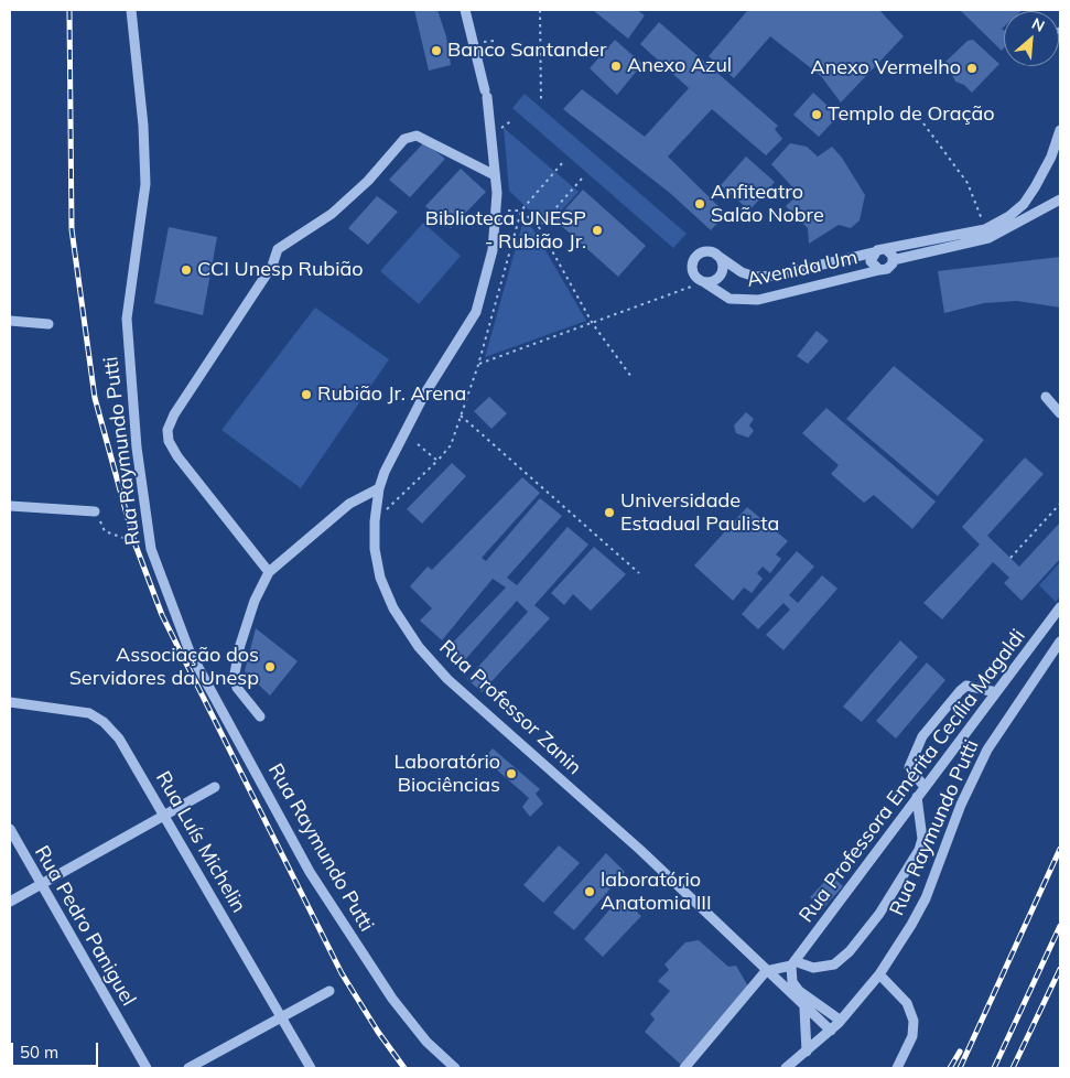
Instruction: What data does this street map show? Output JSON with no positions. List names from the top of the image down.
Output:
{
  "streets": {
    "street": [
      "Avenida Um",
      "Rua Raymundo Putti",
      "Rua Professor Zanin",
      "Rua Professora Emérita Cecília Magaldi",
      "Rua Luís Michelin",
      "Rua Pedro Paniguel"
    ]
  },
  "crossings": [
    ["Rua Raymundo Putti", "Rua Professor Zanin"]
  ],
  "places": [
    "Banco Santander",
    "Anexo Azul",
    "Anexo Vermelho",
    "Templo de Oração",
    "Anfiteatro Salão Nobre",
    "Biblioteca UNESP - Rubião Jr.",
    "CCI Unesp Rubião",
    "Rubião Jr. Arena",
    "Universidade Estadual Paulista",
    "Associação dos Servidores da Unesp",
    "Laboratório Biociências",
    "laboratório Anatomia III"
  ],
  "scale_bar": "50 m",
  "north": "top right"
}
